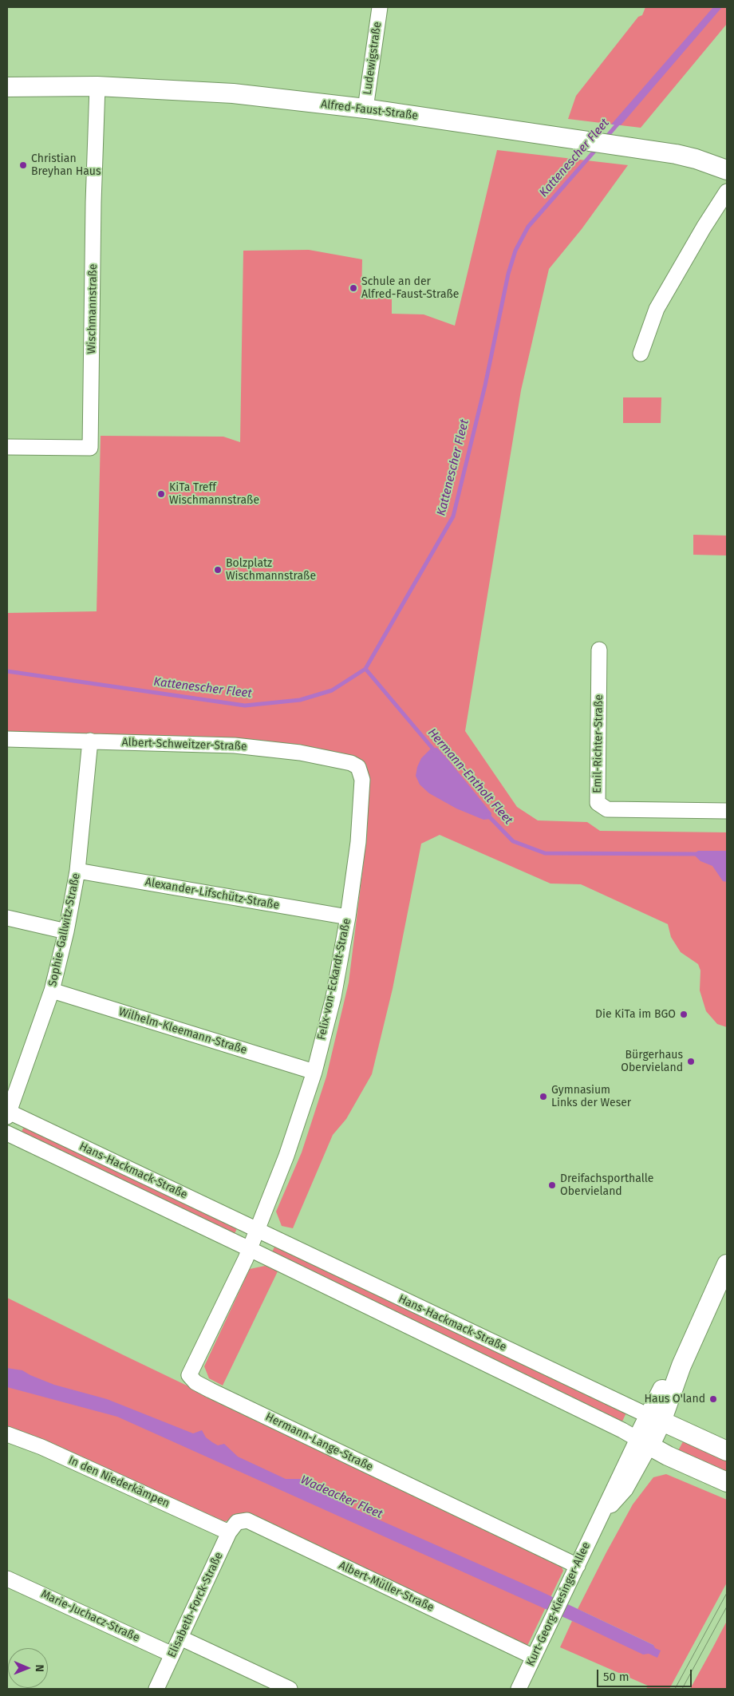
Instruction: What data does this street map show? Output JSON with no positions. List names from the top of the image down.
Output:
{
  "streets": {
    "street": [
      "Ludewigstraße",
      "Alfred-Faust-Straße",
      "Wischmannstraße",
      "Emil-Richter-Straße",
      "Albert-Schweitzer-Straße",
      "Alexander-Lifschütz-Straße",
      "Sophie-Gallwitz-Straße",
      "Felix-von-Eckardt-Straße",
      "Wilhelm-Kleemann-Straße",
      "Hans-Hackmack-Straße",
      "Hermann-Lange-Straße",
      "In den Niederkämpen",
      "Albert-Müller-Straße",
      "Kurt-Georg-Kiesinger-Allee",
      "Elisabeth-Forck-Straße",
      "Marie-Juchacz-Straße"
    ]
  },
  "crossings": [
    ["Ludewigstraße", "Alfred-Faust-Straße"],
    ["Alfred-Faust-Straße", "Wischmannstraße"],
    ["Albert-Schweitzer-Straße", "Sophie-Gallwitz-Straße"],
    ["Albert-Schweitzer-Straße", "Felix-von-Eckardt-Straße"],
    ["Alexander-Lifschütz-Straße", "Sophie-Gallwitz-Straße"],
    ["Alexander-Lifschütz-Straße", "Felix-von-Eckardt-Straße"],
    ["Sophie-Gallwitz-Straße", "Wilhelm-Kleemann-Straße"],
    ["Sophie-Gallwitz-Straße", "Hans-Hackmack-Straße"],
    ["Felix-von-Eckardt-Straße", "Wilhelm-Kleemann-Straße"],
    ["Felix-von-Eckardt-Straße", "Hans-Hackmack-Straße"],
    ["Hans-Hackmack-Straße", "Hermann-Lange-Straße"],
    ["Hans-Hackmack-Straße", "Kurt-Georg-Kiesinger-Allee"],
    ["Hermann-Lange-Straße", "Kurt-Georg-Kiesinger-Allee"],
    ["In den Niederkämpen", "Albert-Müller-Straße"],
    ["In den Niederkämpen", "Elisabeth-Forck-Straße"],
    ["Albert-Müller-Straße", "Kurt-Georg-Kiesinger-Allee"],
    ["Albert-Müller-Straße", "Elisabeth-Forck-Straße"],
    ["Elisabeth-Forck-Straße", "Marie-Juchacz-Straße"]
  ],
  "water": ["Kattenescher Fleet", "Hermann-Entholt Fleet", "Wadeacker Fleet"],
  "places": [
    "Christian Breyhan Haus",
    "Schule an der Alfred-Faust-Straße",
    "KiTa Treff Wischmannstraße",
    "Bolzplatz Wischmannstraße",
    "Die KiTa im BGO",
    "Bürgerhaus Obervieland",
    "Gymnasium Links der Weser",
    "Dreifachsporthalle Obervieland",
    "Haus O'land"
  ],
  "scale_bar": "50 m",
  "north": "right"
}
